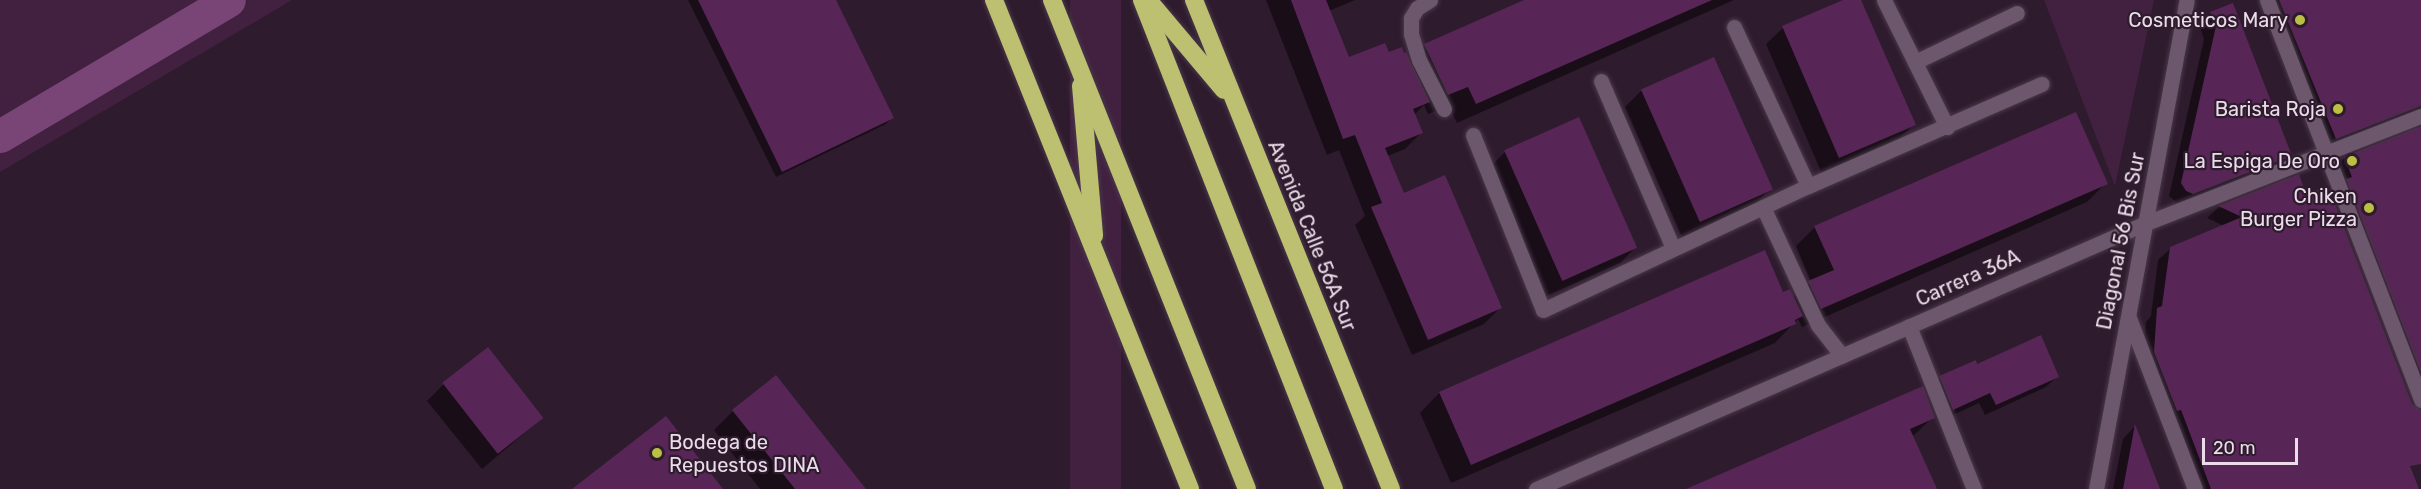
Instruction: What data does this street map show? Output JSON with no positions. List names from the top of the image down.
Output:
{
  "streets": {
    "highway": ["Avenida Calle 56A Sur"],
    "street": ["Diagonal 56 Bis Sur", "Carrera 36A"]
  },
  "crossings": [
    ["Diagonal 56 Bis Sur", "Carrera 36A"]
  ],
  "places": [
    "Cosmeticos Mary",
    "Barista Roja",
    "La Espiga De Oro",
    "Chiken Burger Pizza",
    "Bodega de Repuestos DINA"
  ],
  "scale_bar": "20 m"
}
